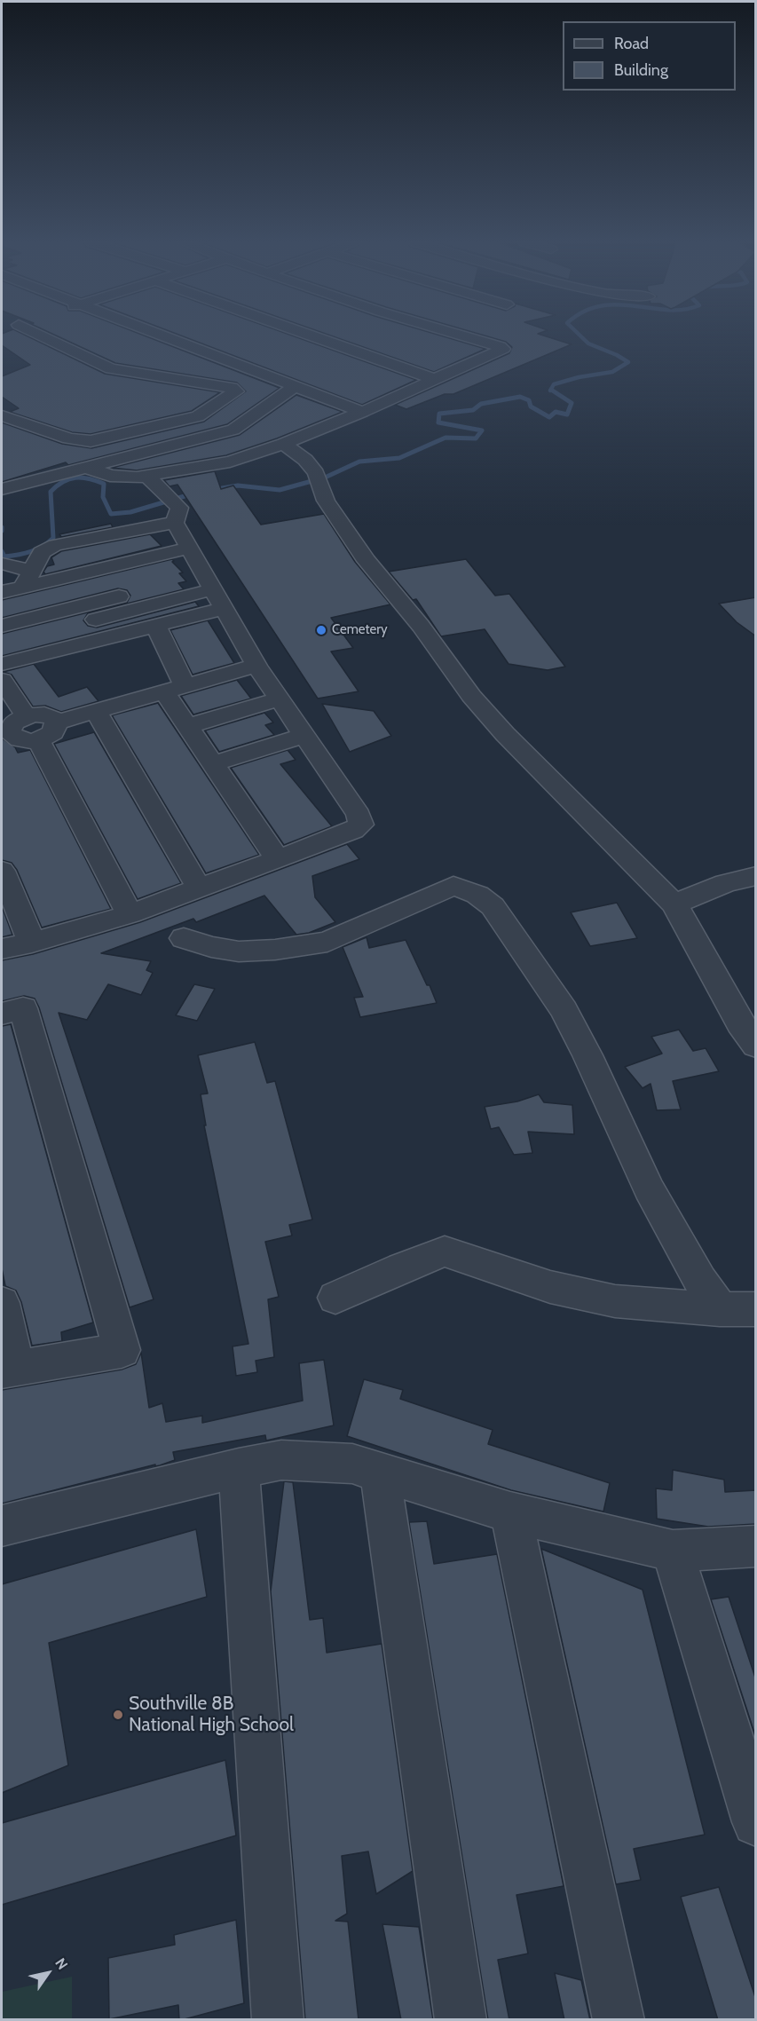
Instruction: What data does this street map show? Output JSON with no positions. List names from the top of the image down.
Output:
{
  "places": ["Cemetery", "Southville 8B National High School"],
  "legend": ["Road", "Building"],
  "north": "top right"
}
